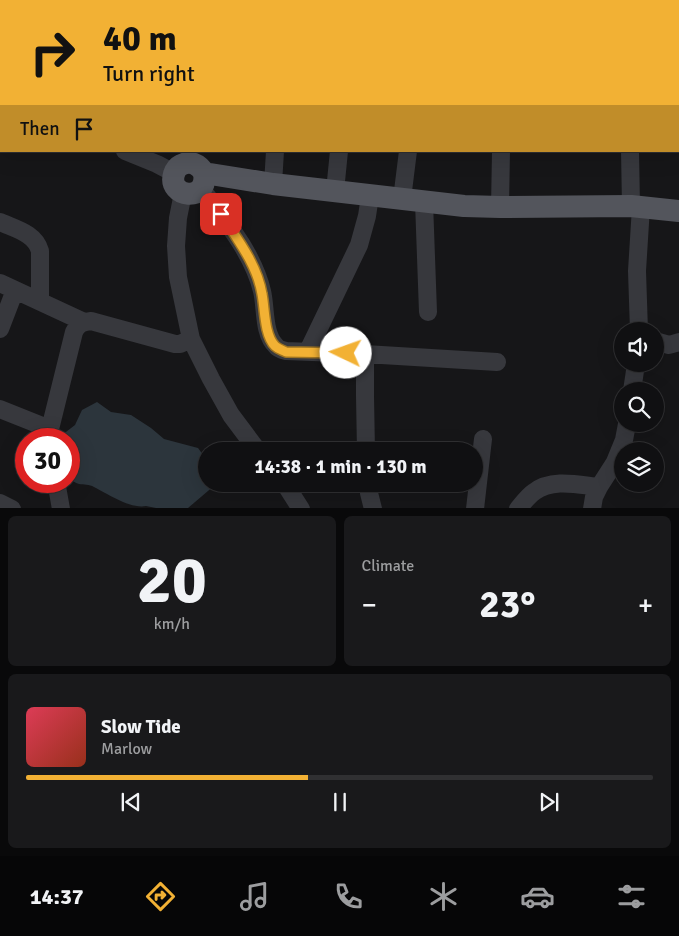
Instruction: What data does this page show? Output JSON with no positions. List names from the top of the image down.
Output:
{
  "page": {
    "turn": ["40 m", "Turn right"],
    "then": "Then",
    "limit": "30",
    "trip": "14:38 · 1 min · 130 m",
    "tile": [
      ["20", "km/h"],
      "Climate"
    ],
    "heat": ["−", "23°", "+"],
    "song": ["Slow Tide", "Marlow"],
    "tabs": "14:37"
  }
}
